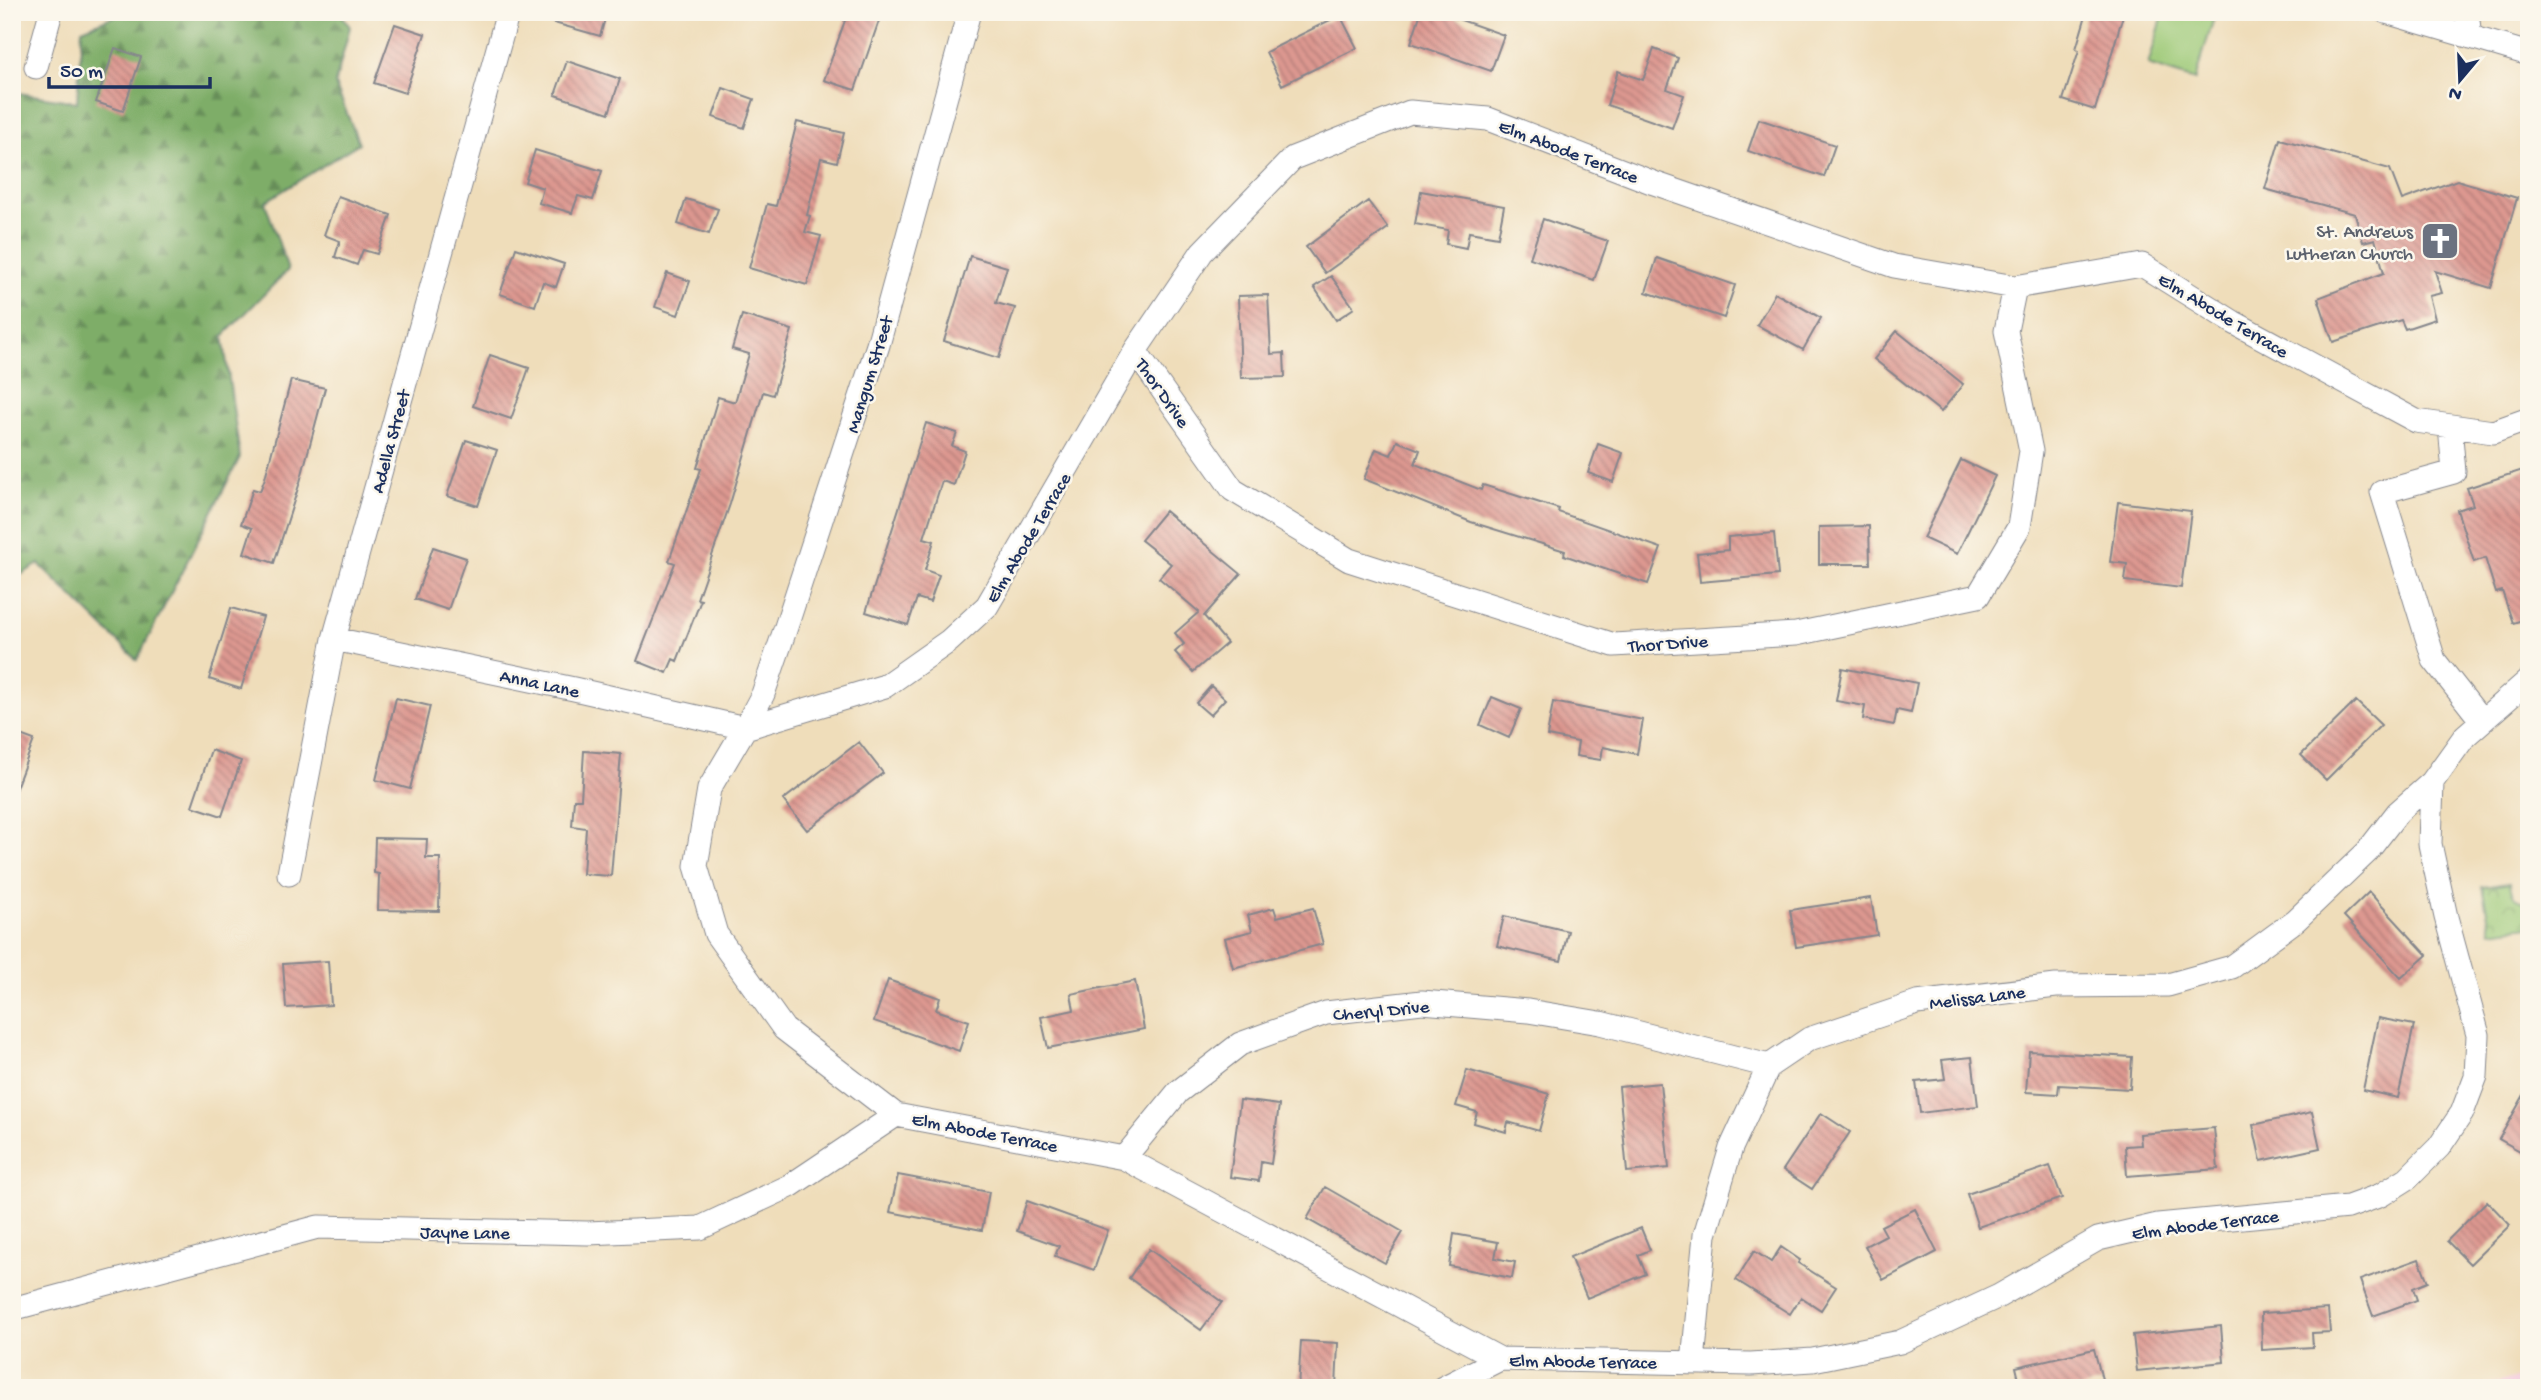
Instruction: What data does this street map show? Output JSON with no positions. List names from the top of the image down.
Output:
{
  "streets": {
    "street": [
      "Elm Abode Terrace",
      "Mangum Street",
      "Thor Drive",
      "Adella Street",
      "Anna Lane",
      "Melissa Lane",
      "Cheryl Drive",
      "Jayne Lane"
    ]
  },
  "crossings": [
    ["Elm Abode Terrace", "Mangum Street"],
    ["Elm Abode Terrace", "Thor Drive"],
    ["Elm Abode Terrace", "Anna Lane"],
    ["Elm Abode Terrace", "Melissa Lane"],
    ["Elm Abode Terrace", "Cheryl Drive"],
    ["Elm Abode Terrace", "Jayne Lane"],
    ["Mangum Street", "Anna Lane"],
    ["Adella Street", "Anna Lane"],
    ["Melissa Lane", "Cheryl Drive"]
  ],
  "places": {
    "church": ["St. Andrews Lutheran Church"]
  },
  "scale_bar": "50 m",
  "north": "bottom"
}
